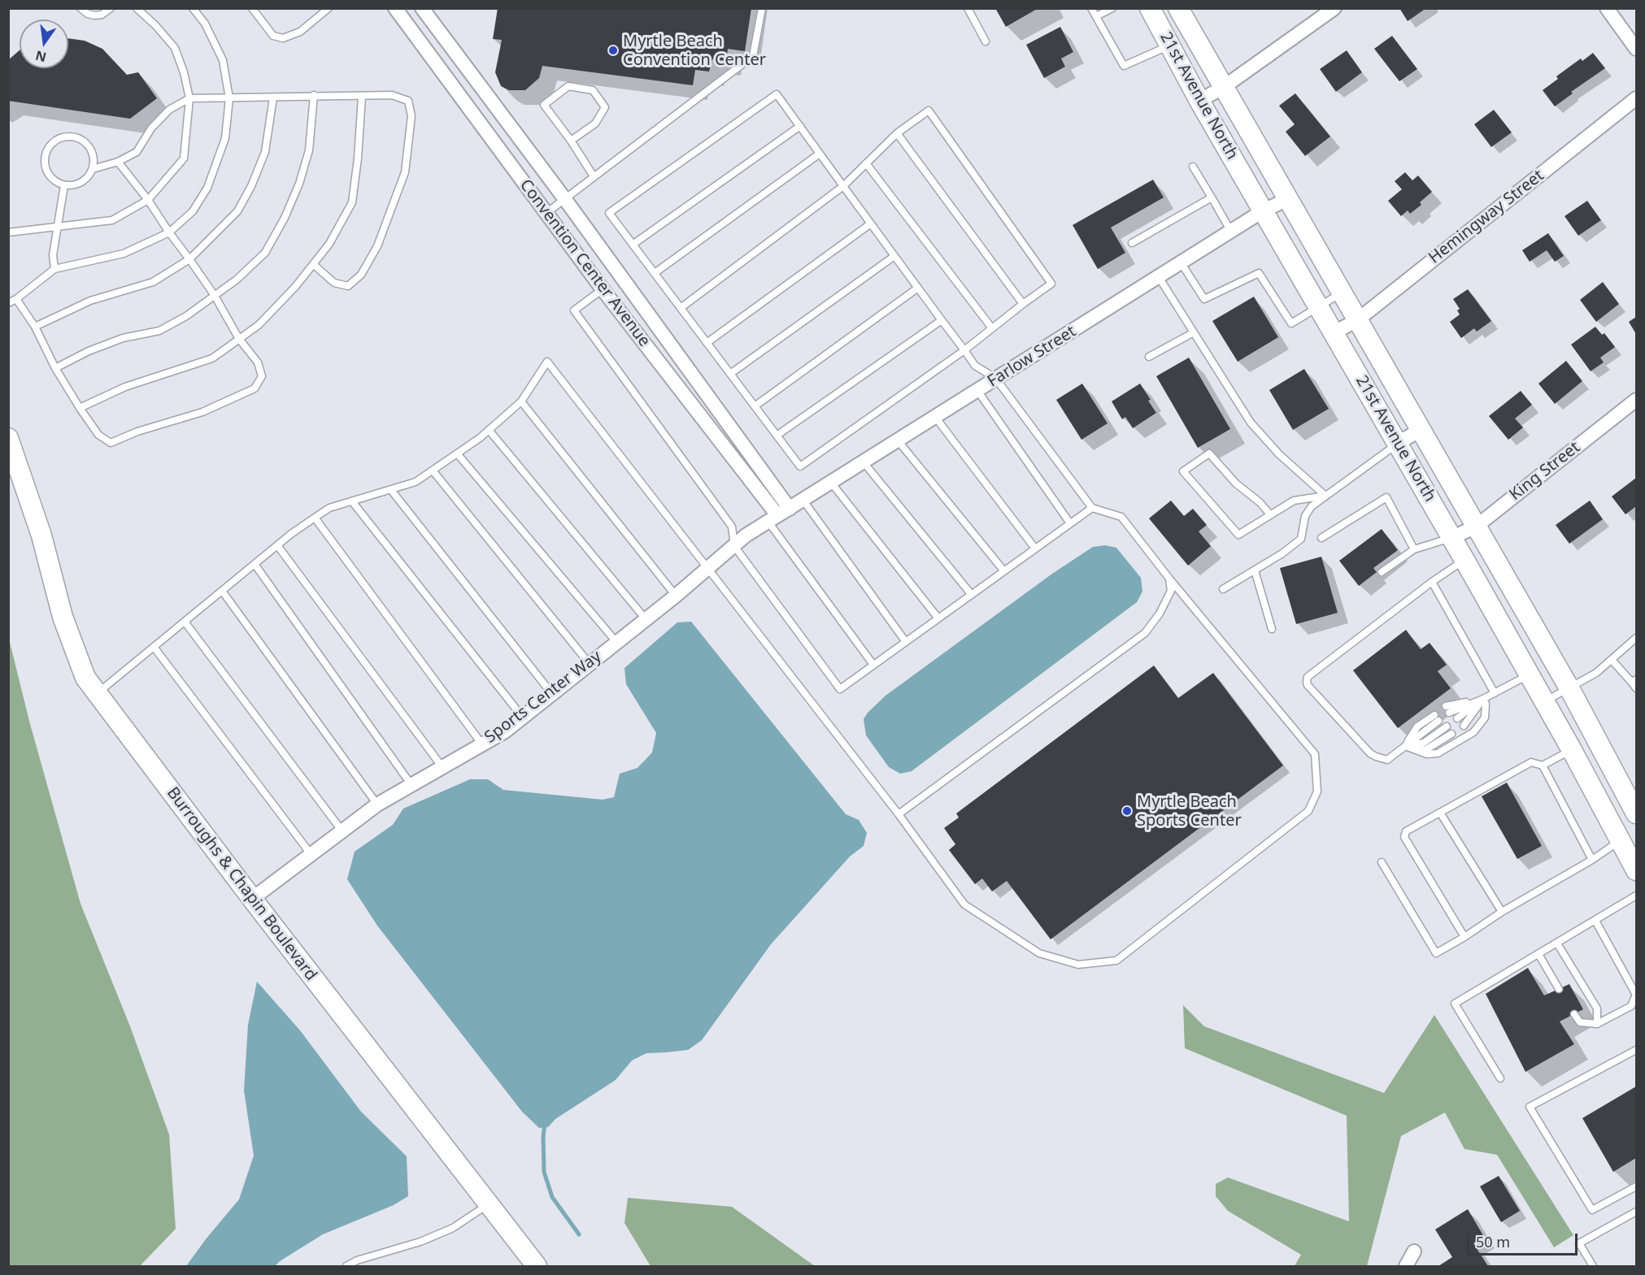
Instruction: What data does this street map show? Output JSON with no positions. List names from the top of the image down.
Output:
{
  "streets": {
    "main road": ["21st Avenue North", "Burroughs & Chapin Boulevard"],
    "street": [
      "Hemingway Street",
      "Convention Center Avenue",
      "Farlow Street",
      "King Street",
      "Sports Center Way"
    ]
  },
  "crossings": [
    ["21st Avenue North", "Hemingway Street"],
    ["21st Avenue North", "Farlow Street"],
    ["21st Avenue North", "King Street"],
    ["Convention Center Avenue", "Farlow Street"],
    ["Convention Center Avenue", "Sports Center Way"],
    ["Farlow Street", "Sports Center Way"],
    ["Sports Center Way", "Burroughs & Chapin Boulevard"]
  ],
  "places": ["Myrtle Beach Convention Center", "Myrtle Beach Sports Center"],
  "scale_bar": "50 m",
  "north": "bottom"
}
